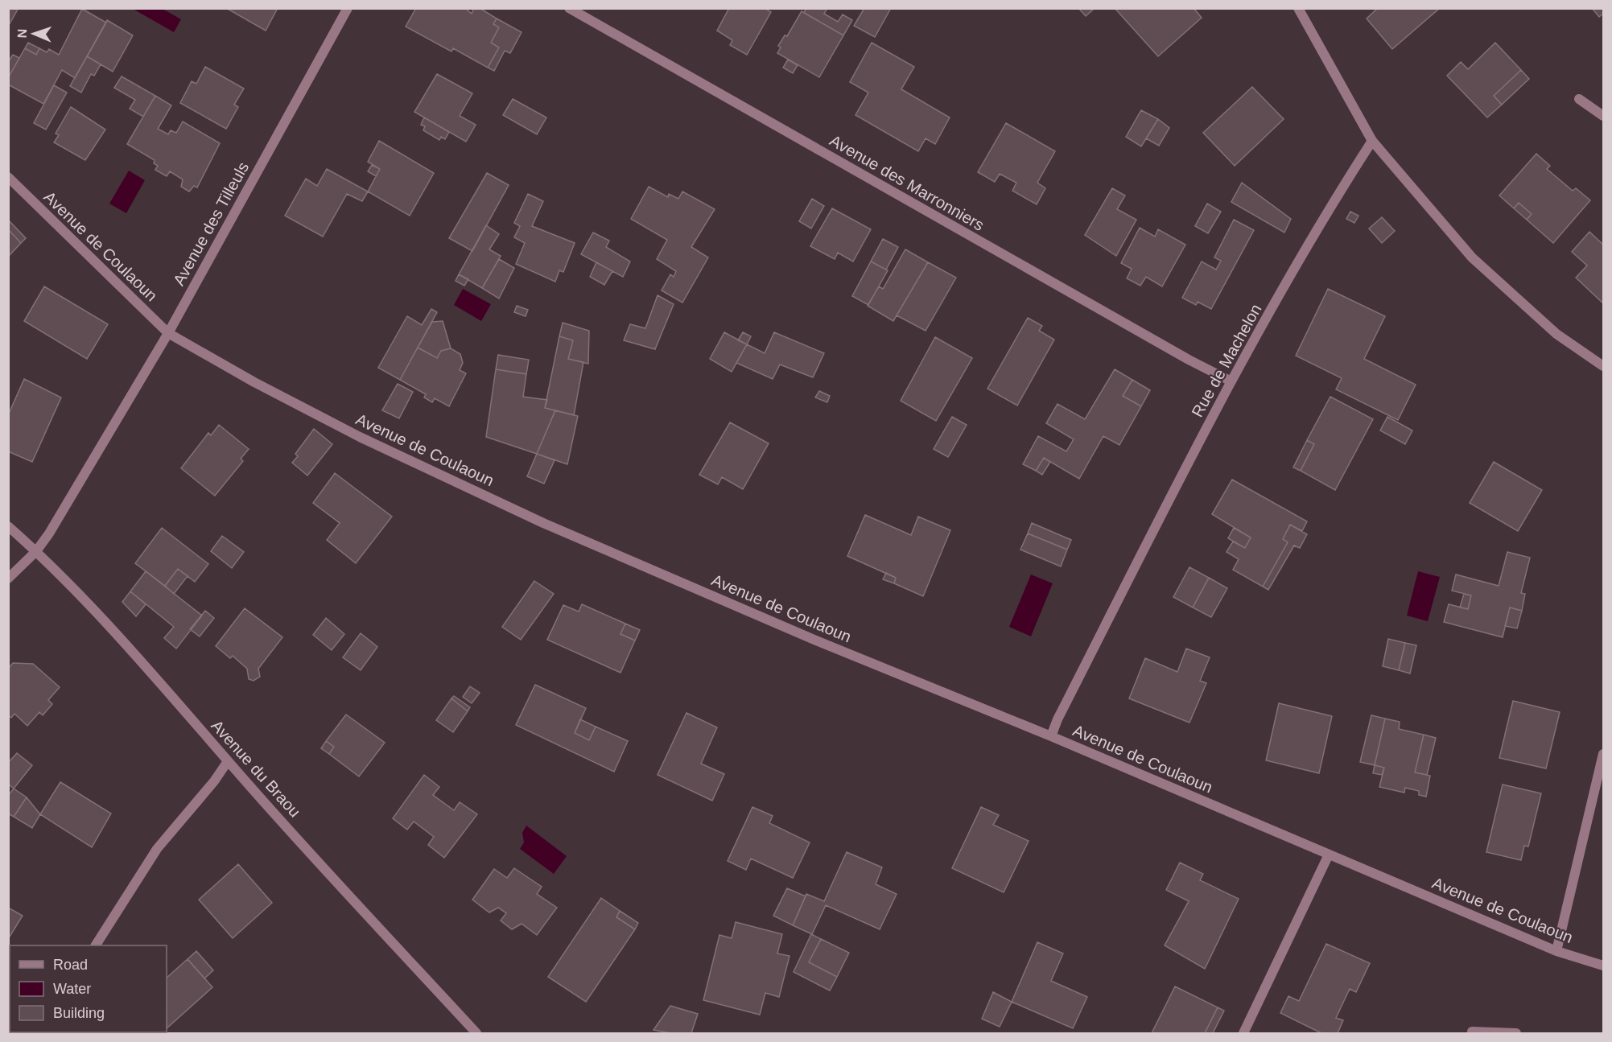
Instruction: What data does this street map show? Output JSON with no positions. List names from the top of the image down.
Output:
{
  "streets": {
    "street": [
      "Avenue des Marronniers",
      "Avenue des Tilleuls",
      "Avenue de Coulaoun",
      "Rue de Machelon",
      "Avenue du Braou"
    ]
  },
  "crossings": [
    ["Avenue des Marronniers", "Rue de Machelon"],
    ["Avenue des Tilleuls", "Avenue de Coulaoun"],
    ["Avenue des Tilleuls", "Avenue du Braou"],
    ["Avenue de Coulaoun", "Rue de Machelon"]
  ],
  "legend": ["Road", "Water", "Building"],
  "north": "left"
}
